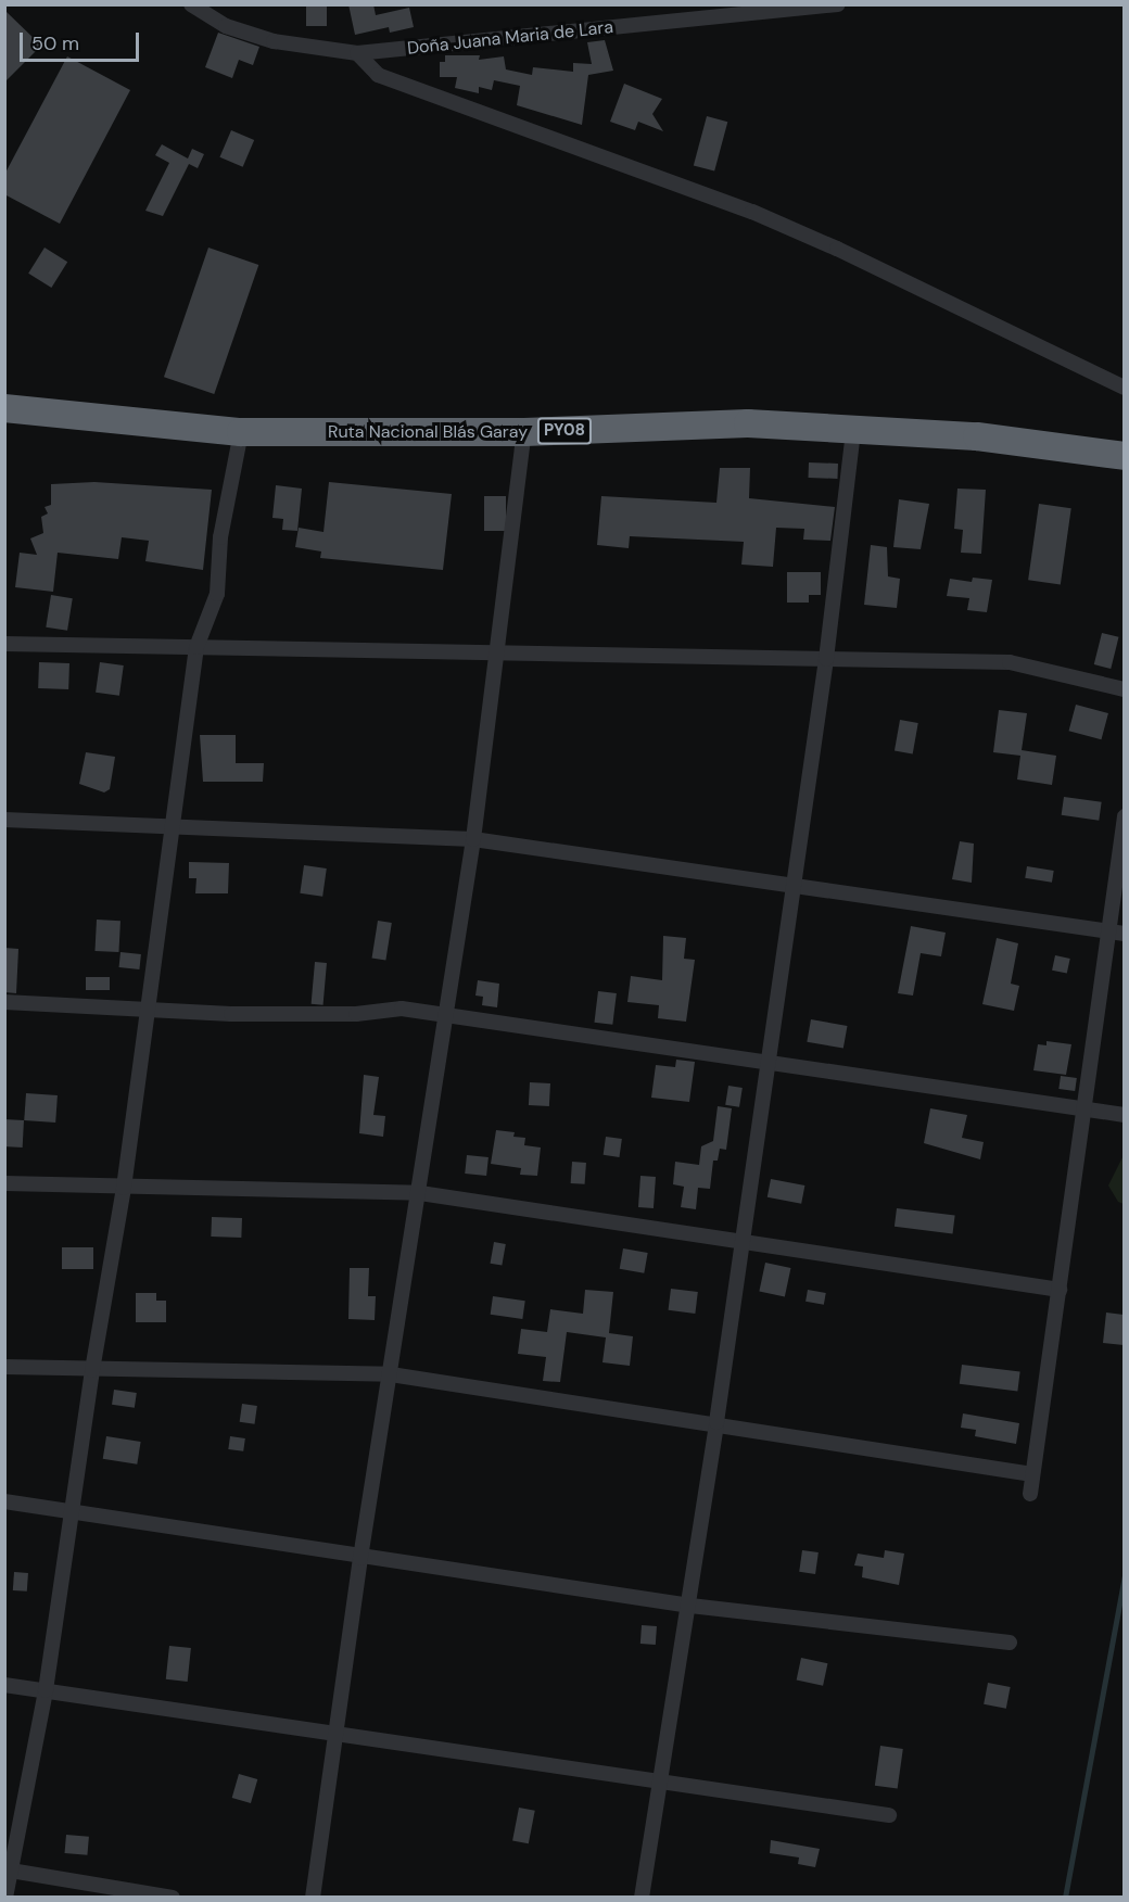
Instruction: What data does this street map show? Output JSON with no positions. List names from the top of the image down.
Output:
{
  "streets": {
    "highway": ["PY08", "Ruta Nacional Blás Garay"],
    "street": ["Doña Juana Maria de Lara"]
  },
  "scale_bar": "50 m"
}
